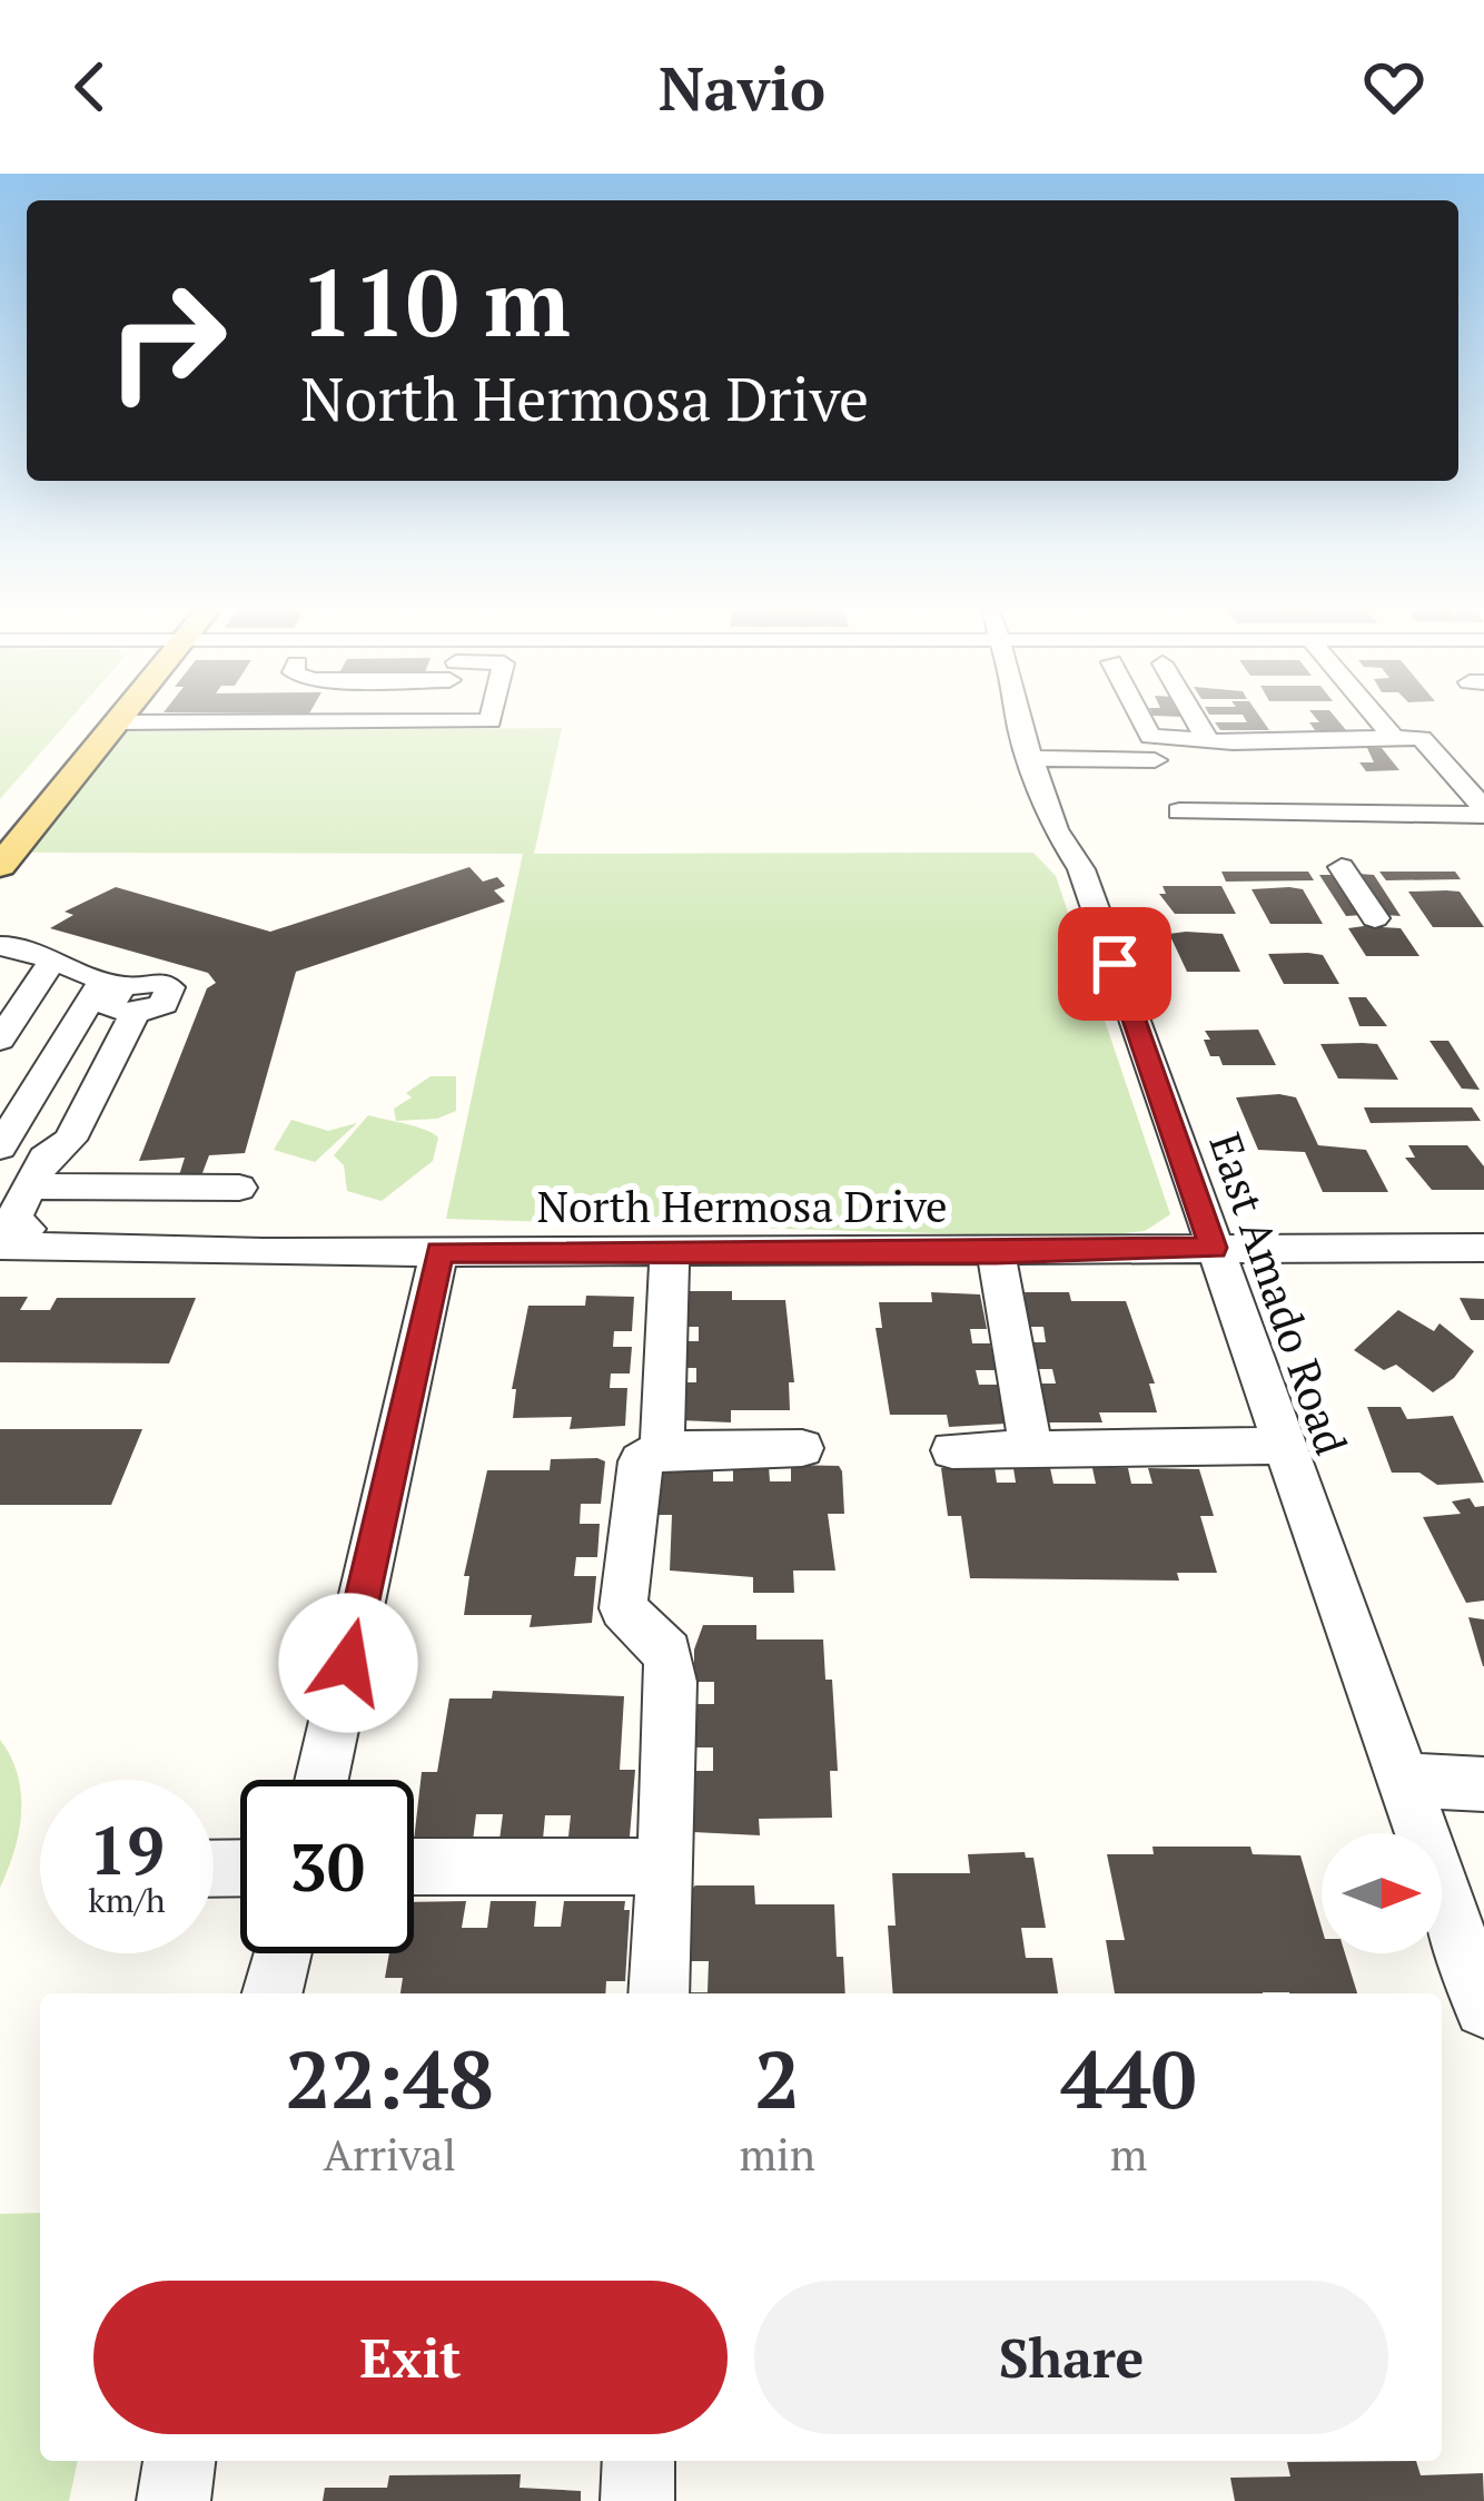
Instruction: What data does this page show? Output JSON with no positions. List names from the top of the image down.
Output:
{
  "streets": {
    "street": ["North Hermosa Drive", "East Amado Road"]
  },
  "crossings": [
    ["North Hermosa Drive", "East Amado Road"]
  ],
  "north": "right",
  "page": {
    "header": "Navio",
    "turn": ["110 m", "North Hermosa Drive"],
    "speed": "19 km/h",
    "limit": "30",
    "eta": [
      "22:48",
      "Arrival",
      "2",
      "min",
      "440",
      "m"
    ],
    "buttons": ["Exit", "Share"]
  }
}
